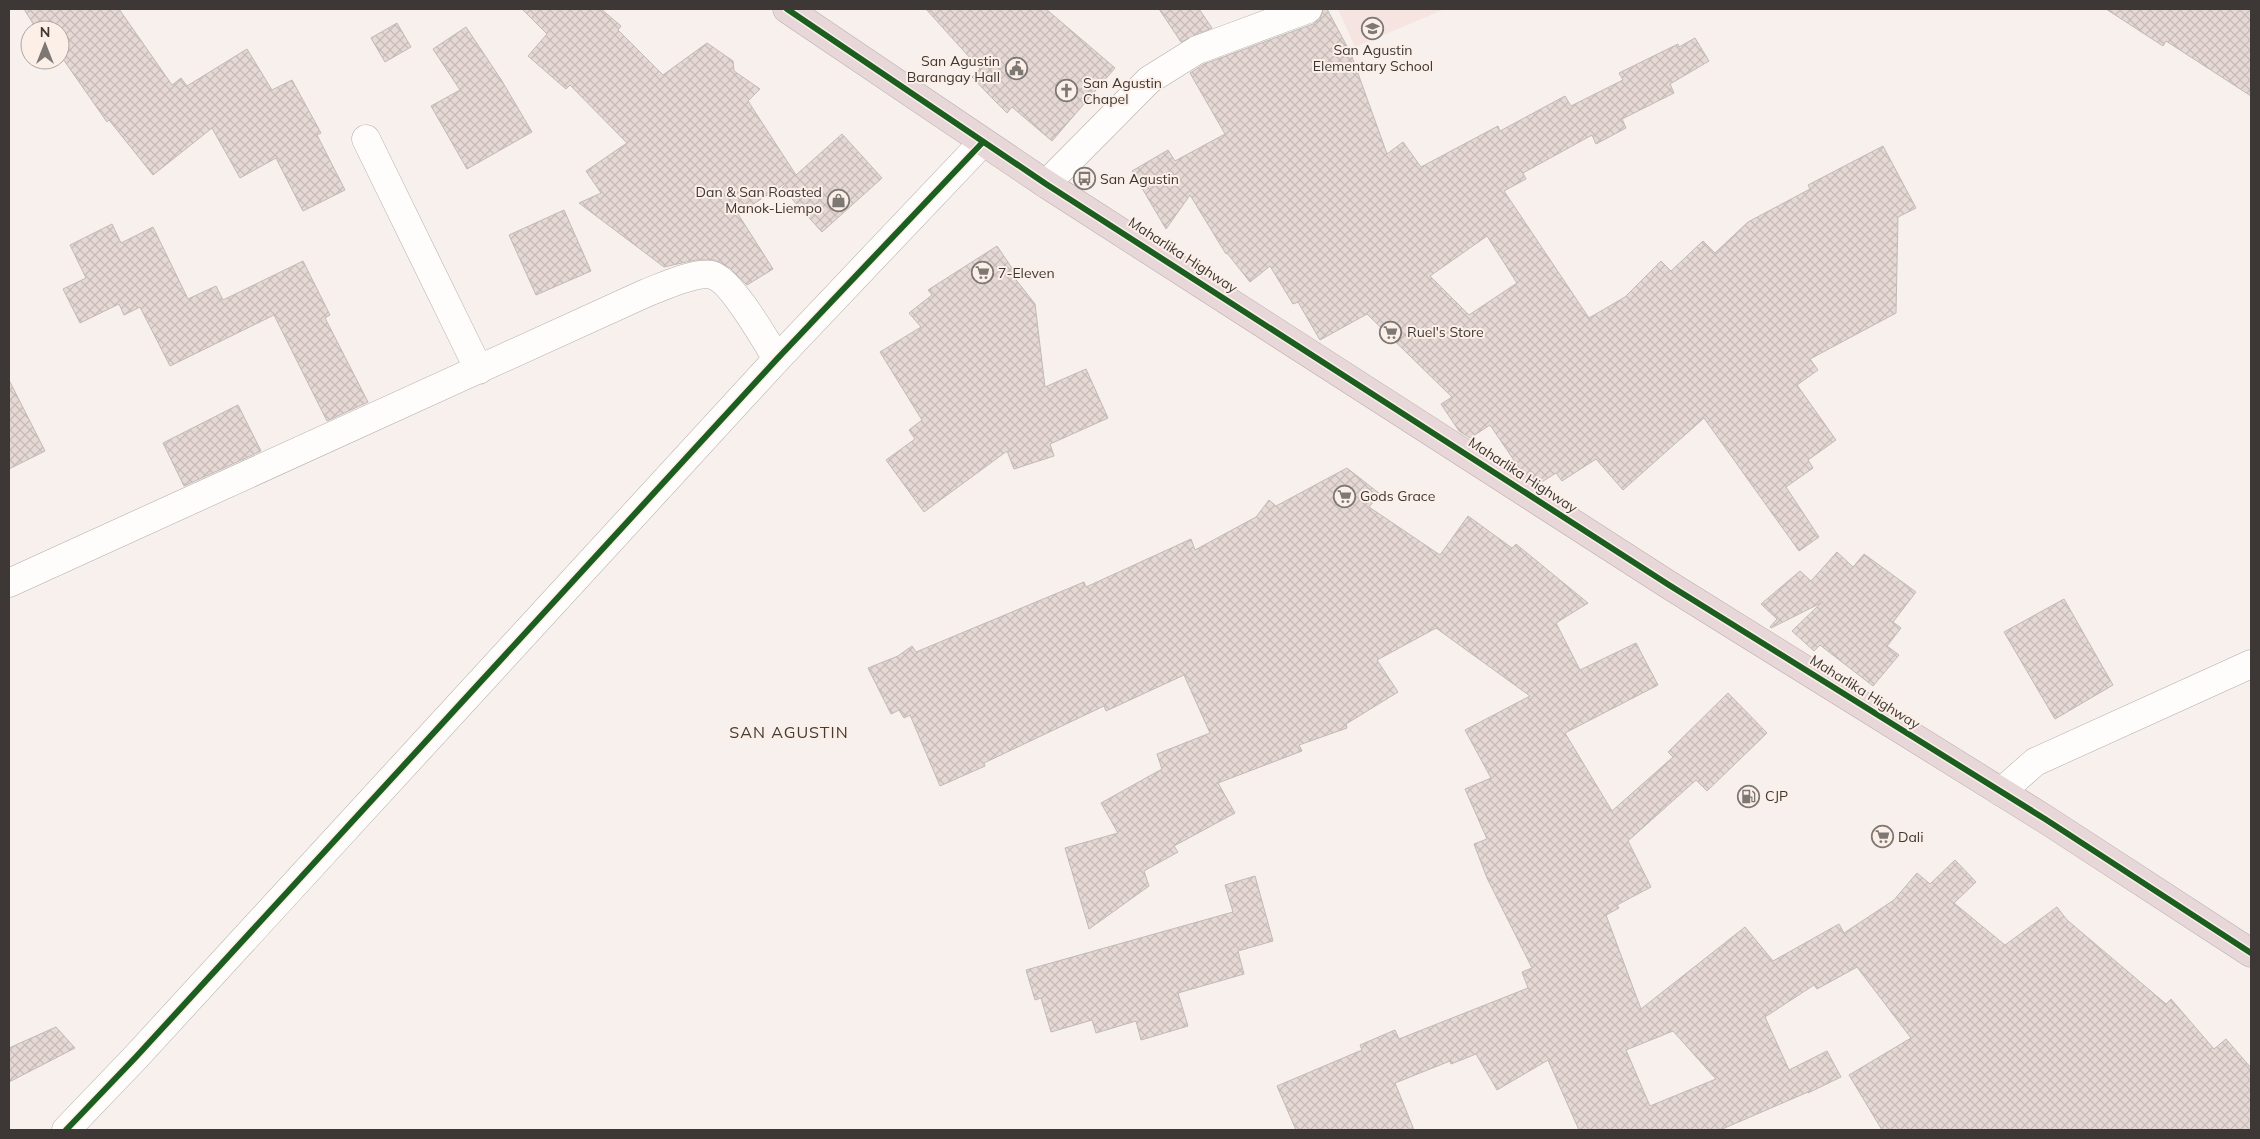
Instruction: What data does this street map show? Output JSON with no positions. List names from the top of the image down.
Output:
{
  "streets": {
    "highway": ["Maharlika Highway"]
  },
  "districts": ["SAN AGUSTIN"],
  "places": {
    "school or university": ["San Agustin Elementary School"],
    "public building": ["San Agustin Barangay Hall"],
    "church": ["San Agustin Chapel"],
    "bus stop": ["San Agustin"],
    "shop": ["Dan & San Roasted Manok-Liempo"],
    "supermarket": [
      "7-Eleven",
      "Ruel's Store",
      "Gods Grace",
      "Dali"
    ],
    "fuel station": ["CJP"]
  },
  "north": "top"
}
